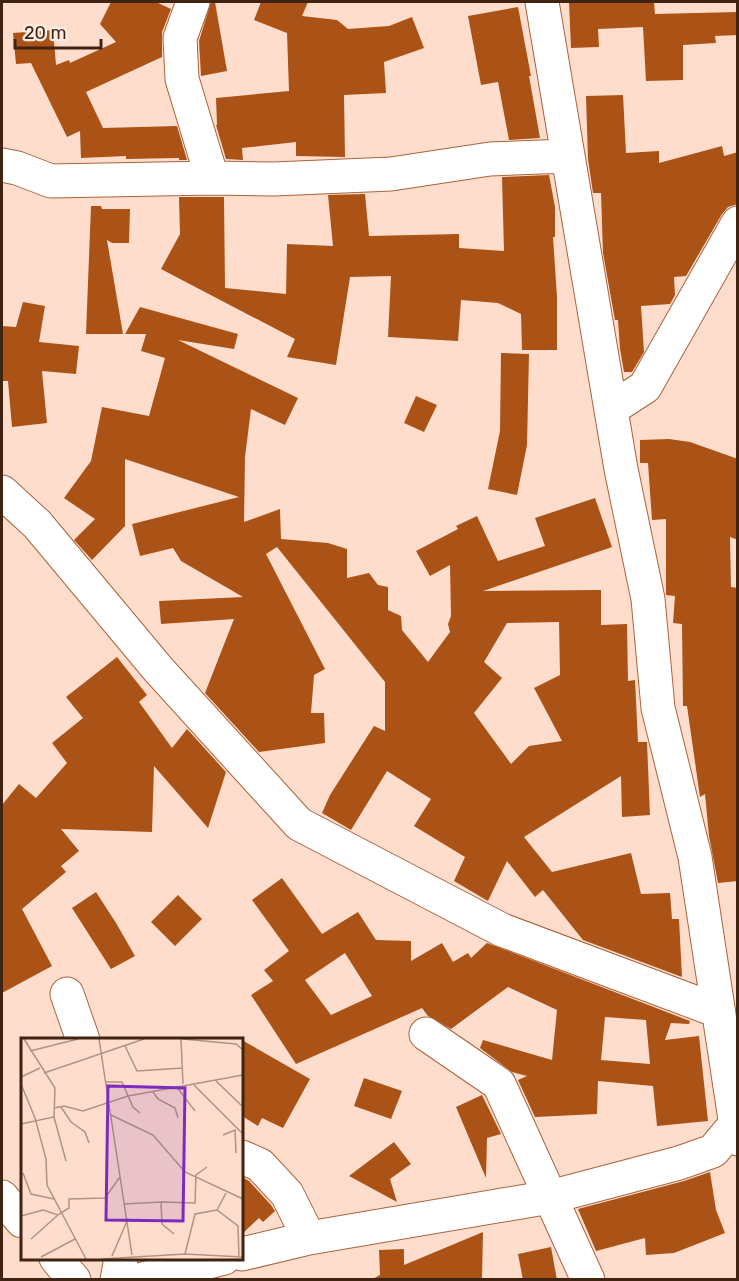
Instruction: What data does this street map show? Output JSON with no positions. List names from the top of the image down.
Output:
{
  "scale_bar": "20 m"
}
